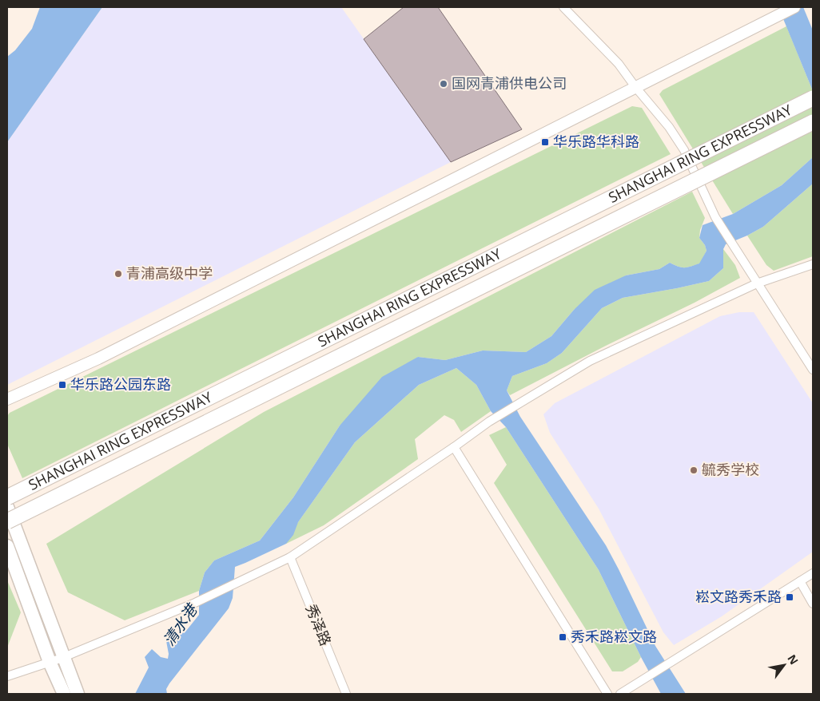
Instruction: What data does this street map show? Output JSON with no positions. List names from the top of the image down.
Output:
{
  "streets": {
    "highway": ["SHANGHAI RING EXPRESSWAY"],
    "street": ["秀泽路"]
  },
  "water": ["清水港"],
  "places": {
    "other": ["国网青浦供电公司", "青浦高级中学", "毓秀学校"],
    "transit": [
      "华乐路华科路",
      "华乐路公园东路",
      "崧文路秀禾路",
      "秀禾路崧文路"
    ]
  },
  "north": "top right"
}
